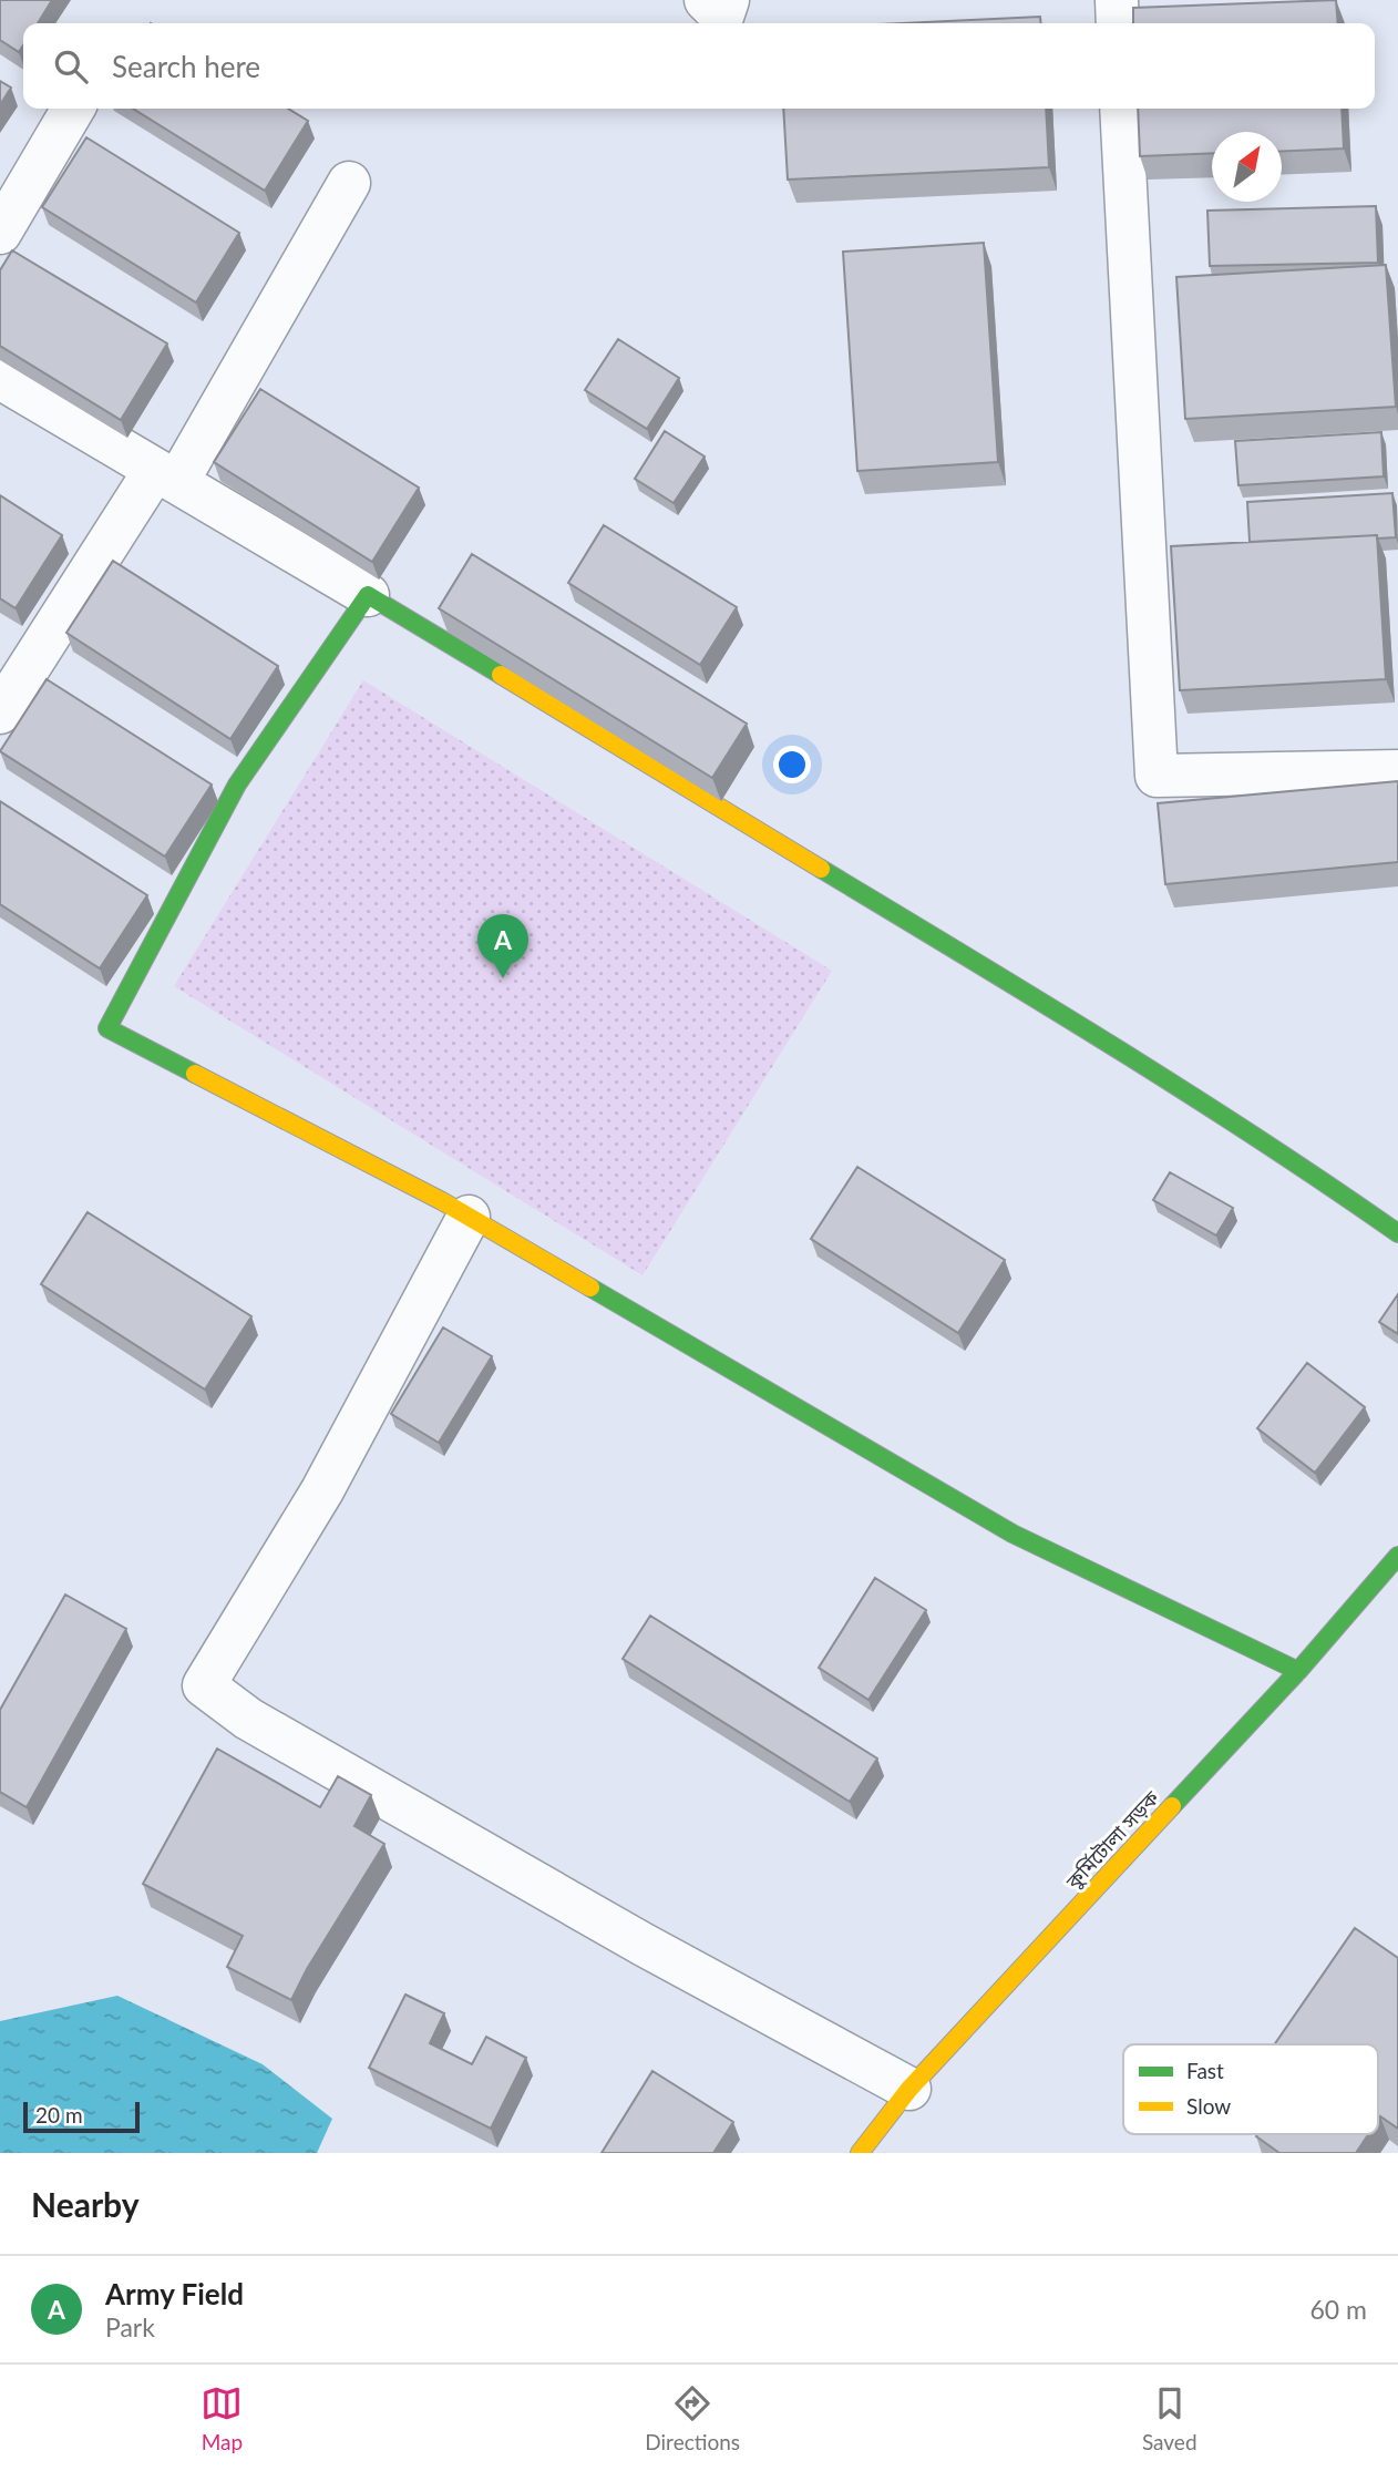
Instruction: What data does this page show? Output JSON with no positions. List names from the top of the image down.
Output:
{
  "streets": {
    "street": ["কুর্মিটোলা সড়ক"]
  },
  "legend": ["Fast", "Slow"],
  "scale_bar": "20 m",
  "north": "top right",
  "page": {
    "search": "Search here",
    "pins": "A",
    "scale": "20 m",
    "heading": "Nearby",
    "list": [
      {
        "mark": "A",
        "name": "Army Field",
        "note": "Park",
        "value": "60 m"
      }
    ],
    "nav": ["Map", "Directions", "Saved"]
  }
}
